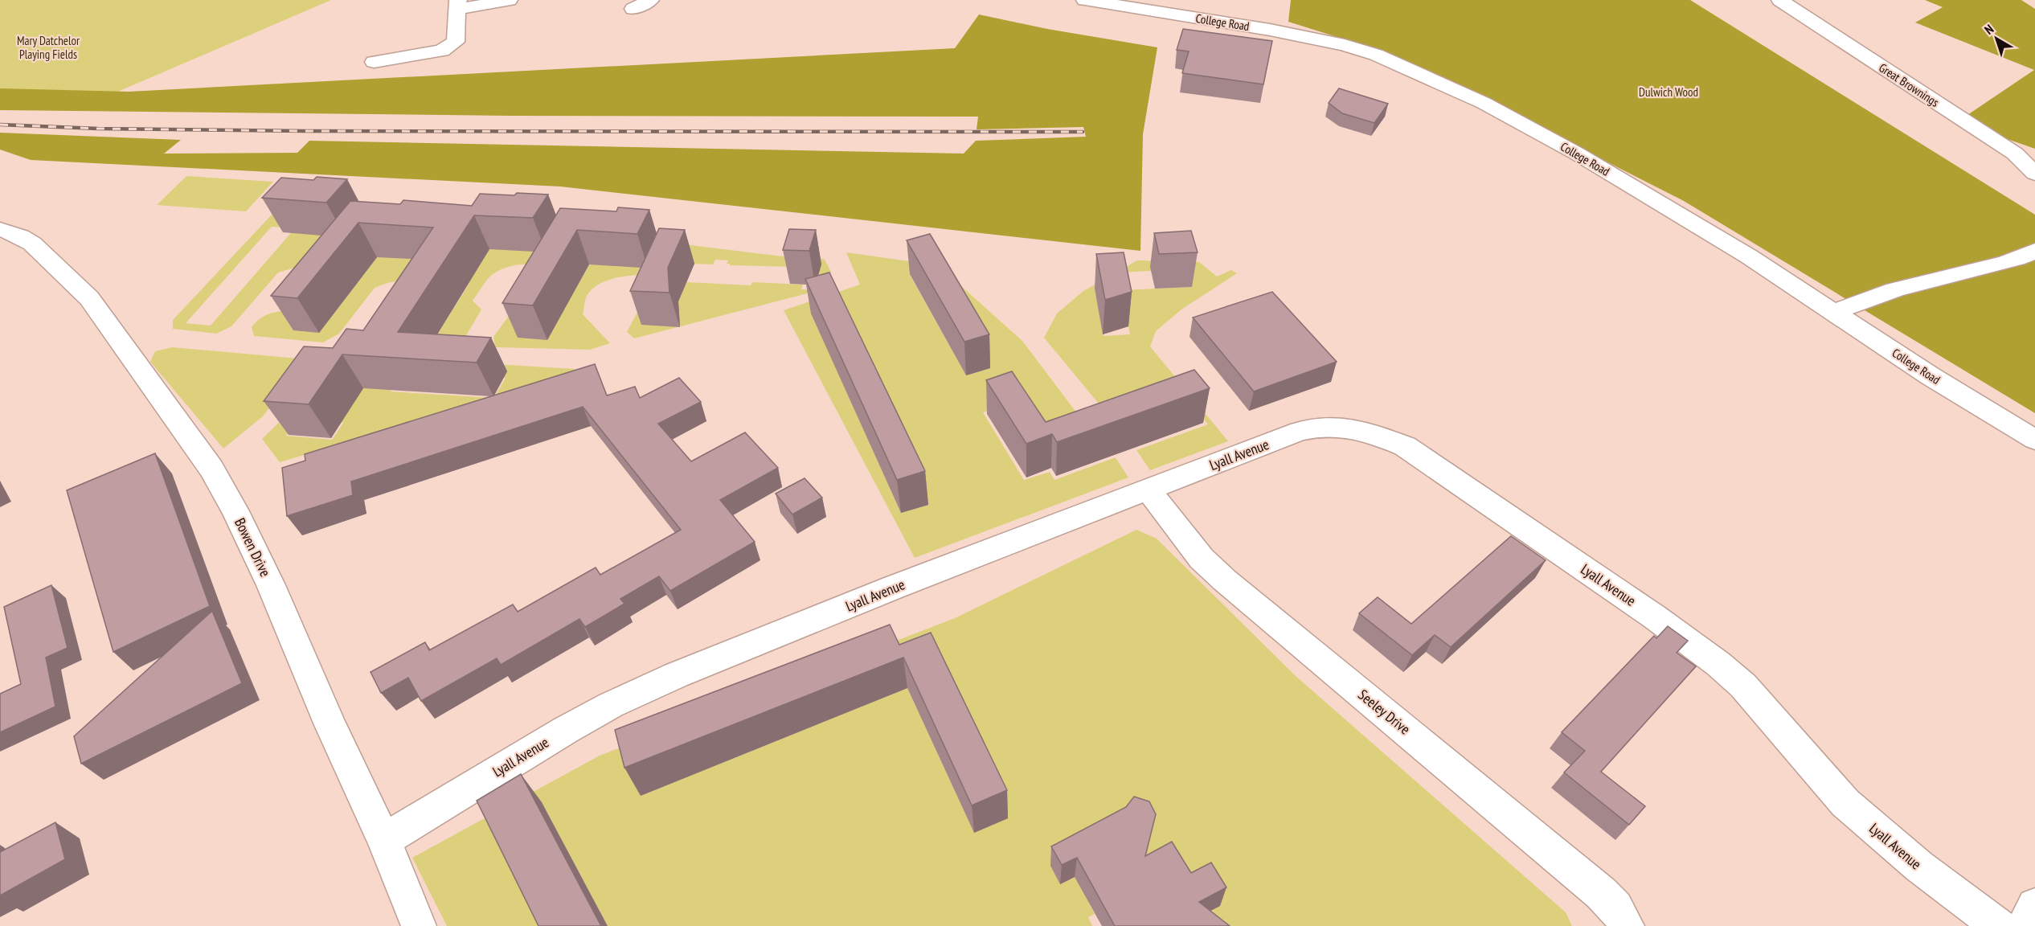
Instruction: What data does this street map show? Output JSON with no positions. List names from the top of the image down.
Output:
{
  "streets": {
    "street": [
      "College Road",
      "Great Brownings",
      "Lyall Avenue",
      "Bowen Drive",
      "Seeley Drive"
    ]
  },
  "crossings": [
    ["Lyall Avenue", "Bowen Drive"],
    ["Lyall Avenue", "Seeley Drive"]
  ],
  "parks": ["Mary Datchelor Playing Fields", "Dulwich Wood"],
  "north": "top left"
}
